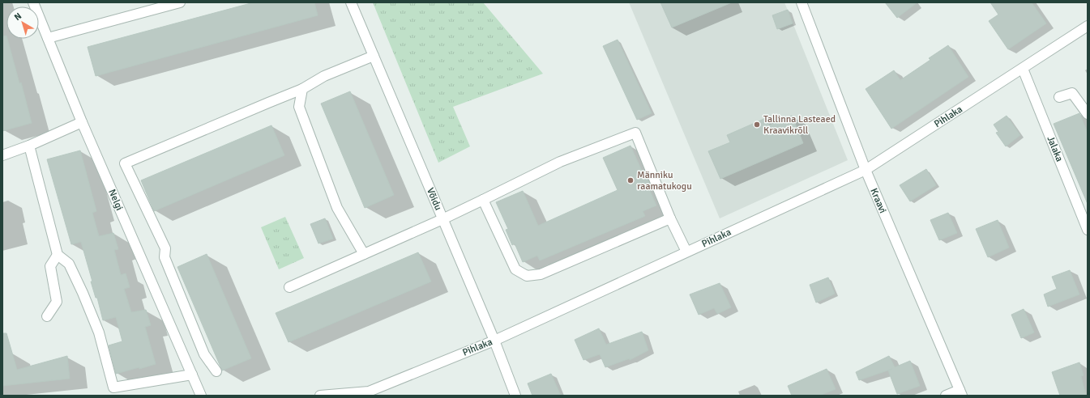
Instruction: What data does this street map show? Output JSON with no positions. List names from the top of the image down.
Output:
{
  "streets": {
    "street": [
      "Pihlaka",
      "Jalaka",
      "Võidu",
      "Nelgi",
      "Kraavi"
    ]
  },
  "crossings": [
    ["Pihlaka", "Jalaka"],
    ["Pihlaka", "Võidu"],
    ["Pihlaka", "Kraavi"]
  ],
  "places": ["Tallinna Lasteaed Kraavikrõll", "Männiku raamatukogu"],
  "north": "top left"
}
